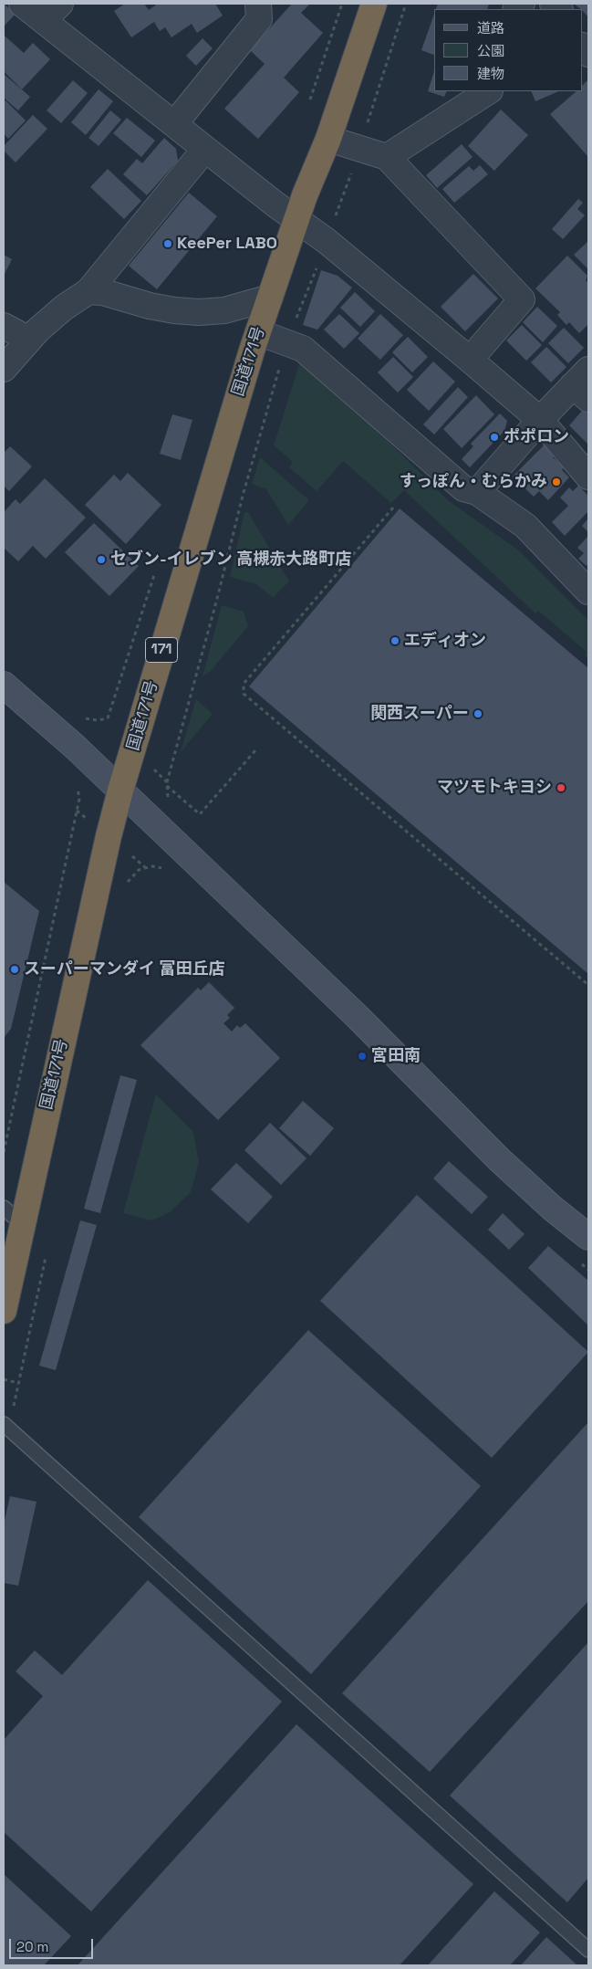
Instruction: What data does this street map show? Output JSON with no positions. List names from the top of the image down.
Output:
{
  "streets": {
    "highway": ["国道171号", "171"]
  },
  "places": [
    "KeePer LABO",
    "ポポロン",
    "すっぽん・むらかみ",
    "セブン-イレブン 高槻赤大路町店",
    "エディオン",
    "関西スーパー",
    "マツモトキヨシ",
    "スーパーマンダイ 富田丘店",
    "宮田南"
  ],
  "legend": ["道路", "公園", "建物"],
  "scale_bar": "20 m"
}
